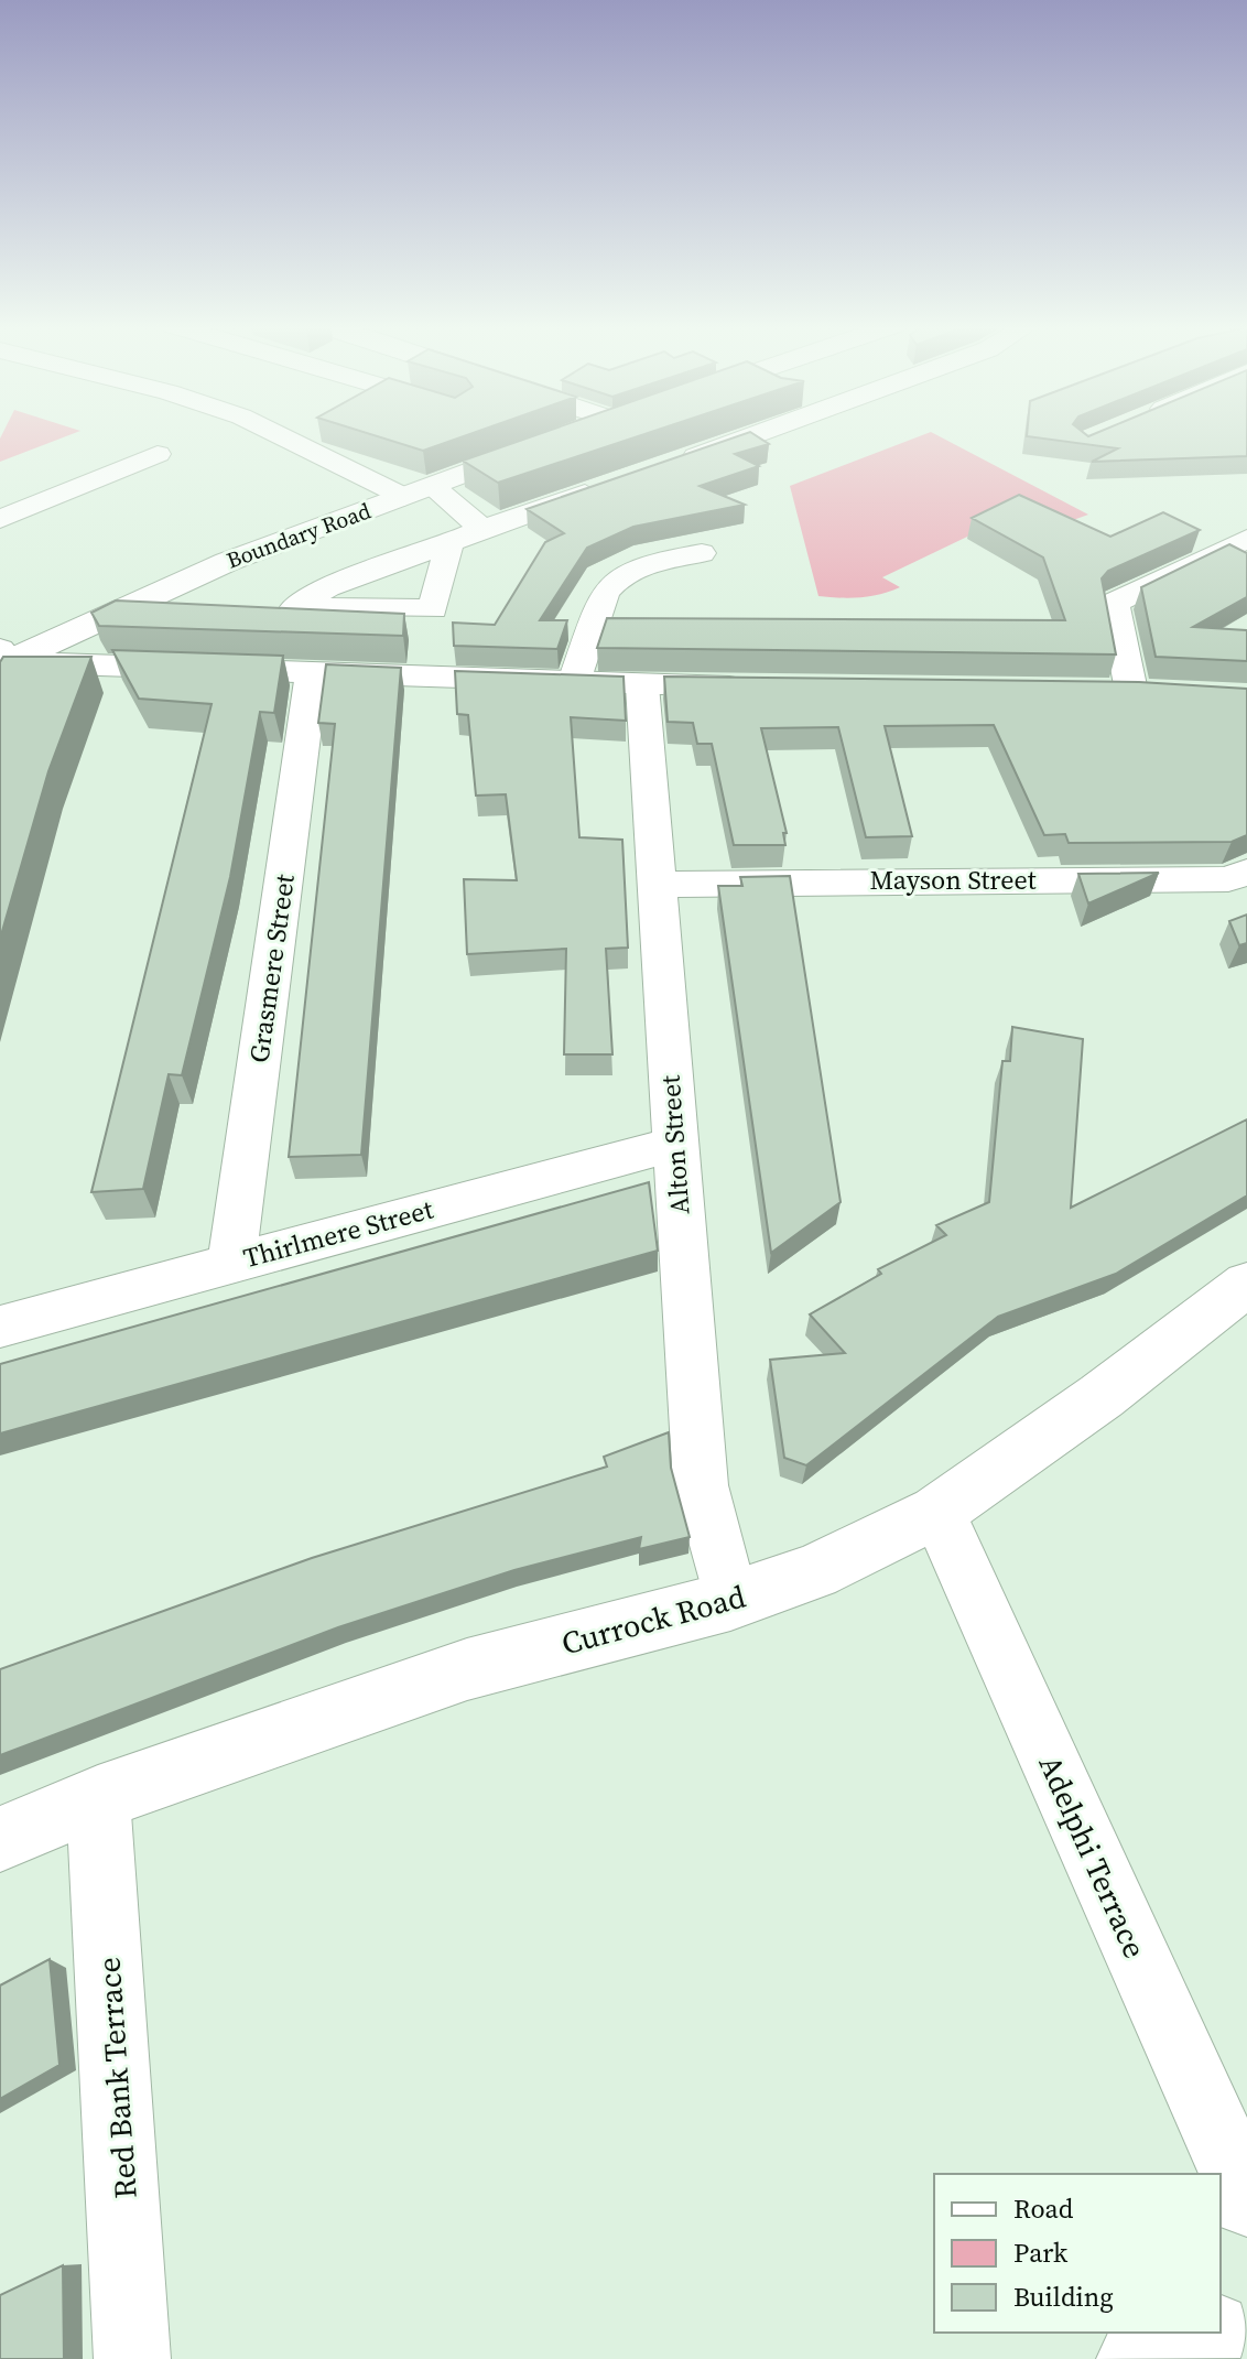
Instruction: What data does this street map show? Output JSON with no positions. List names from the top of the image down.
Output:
{
  "streets": {
    "street": [
      "Boundary Road",
      "Mayson Street",
      "Grasmere Street",
      "Alton Street",
      "Thirlmere Street",
      "Currock Road",
      "Adelphi Terrace",
      "Red Bank Terrace"
    ]
  },
  "crossings": [
    ["Mayson Street", "Alton Street"],
    ["Grasmere Street", "Thirlmere Street"],
    ["Alton Street", "Thirlmere Street"],
    ["Alton Street", "Currock Road"],
    ["Currock Road", "Adelphi Terrace"],
    ["Currock Road", "Red Bank Terrace"]
  ],
  "legend": ["Road", "Park", "Building"]
}
